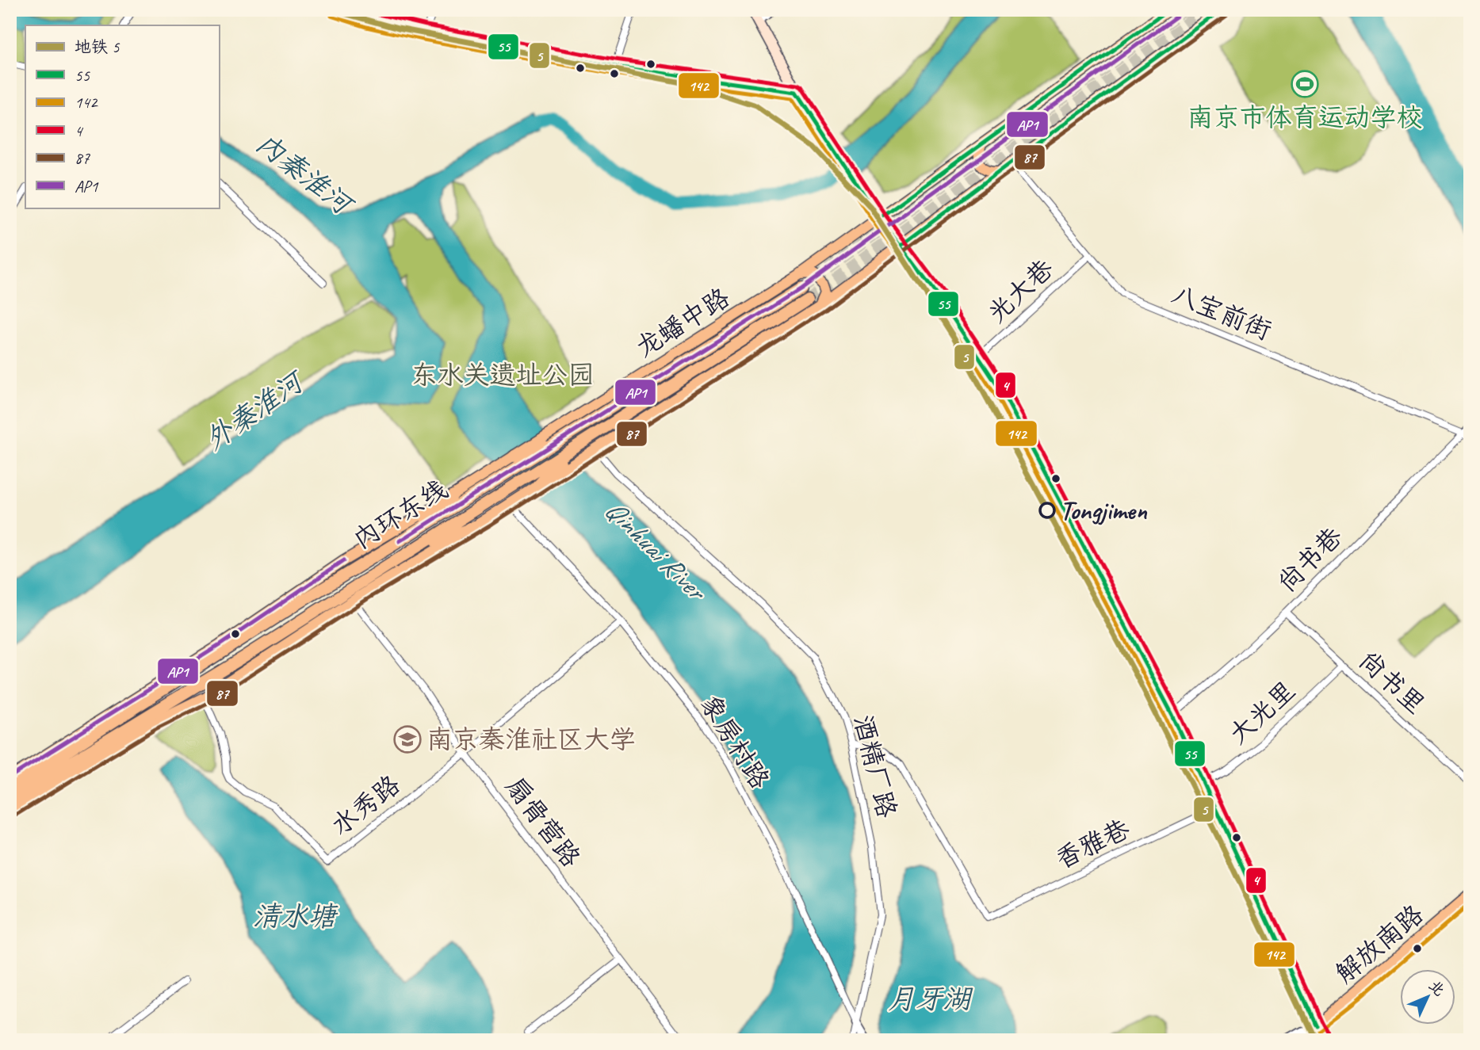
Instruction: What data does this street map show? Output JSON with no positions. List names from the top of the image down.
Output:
{
  "streets": {
    "highway": ["内环东线"],
    "main road": ["龙蟠中路"],
    "street": [
      "光大巷",
      "八宝前街",
      "尚书巷",
      "尚书里",
      "大光里",
      "象房村路",
      "酒精厂路",
      "水秀路",
      "扇骨营路",
      "香雅巷",
      "解放南路"
    ]
  },
  "crossings": [
    ["光大巷", "八宝前街"],
    ["八宝前街", "尚书巷"],
    ["龙蟠中路", "内环东线"],
    ["尚书巷", "尚书里"],
    ["尚书里", "大光里"],
    ["象房村路", "酒精厂路"],
    ["象房村路", "水秀路"],
    ["酒精厂路", "香雅巷"],
    ["水秀路", "扇骨营路"]
  ],
  "water": [
    "内秦淮河",
    "外秦淮河",
    "Qinhuai River",
    "清水塘",
    "月牙湖"
  ],
  "parks": ["东水关遗址公园"],
  "places": {
    "sports": ["南京市体育运动学校"],
    "other": ["Tongjimen"],
    "school or university": ["南京秦淮社区大学"]
  },
  "lines": [
    "metro line 5",
    "transit line 55",
    "transit line 4",
    "transit line AP1",
    "transit line 87",
    "transit line 142"
  ],
  "legend": [
    "地铁 5",
    "55",
    "142",
    "4",
    "87",
    "AP1"
  ],
  "north": "top right"
}
